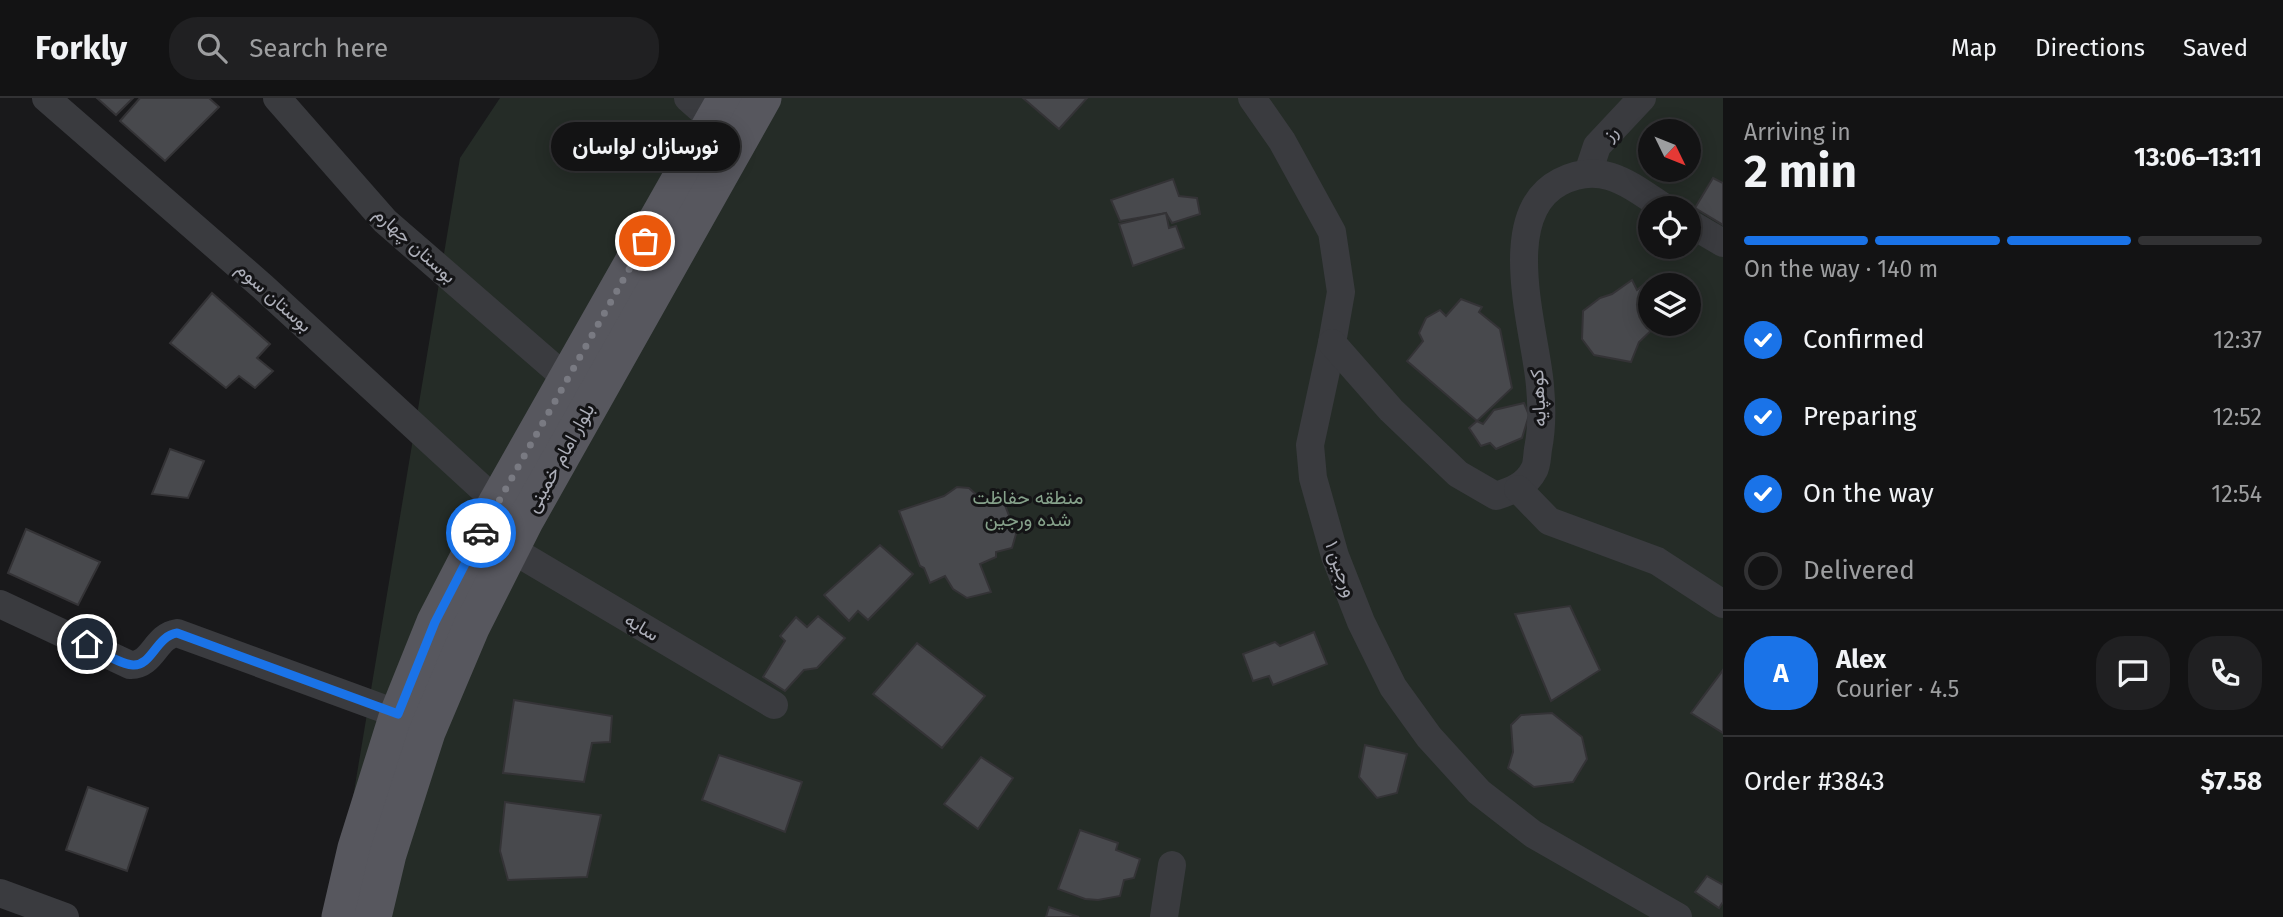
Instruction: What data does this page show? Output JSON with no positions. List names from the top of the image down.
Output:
{
  "streets": {
    "main road": ["بلوار امام خمینی"],
    "street": [
      "رز",
      "بوستان چهارم",
      "بوستان سوم",
      "کوهپایه",
      "ورجین ۱",
      "سایه"
    ]
  },
  "crossings": [
    ["رز", "کوهپایه"],
    ["بوستان چهارم", "بلوار امام خمینی"],
    ["بوستان سوم", "بلوار امام خمینی"],
    ["بلوار امام خمینی", "سایه"]
  ],
  "parks": ["منطقه حفاظت شده ورجین"],
  "places": ["نورسازان لواسان"],
  "north": "bottom right",
  "page": {
    "header": "Forkly",
    "search": "Search here",
    "nav": ["Map", "Directions", "Saved"],
    "heading": ["2 min", "Arriving in", "13:06–13:11"],
    "panel": [
      "Alex",
      "Courier · 4.5",
      "Order #3843",
      "$7.58"
    ],
    "bubble": "نورسازان لواسان",
    "bar": "On the way · 140 m",
    "list": [
      ["Confirmed", "12:37"],
      ["Preparing", "12:52"],
      ["On the way", "12:54"],
      "Delivered"
    ],
    "round": "A"
  }
}
